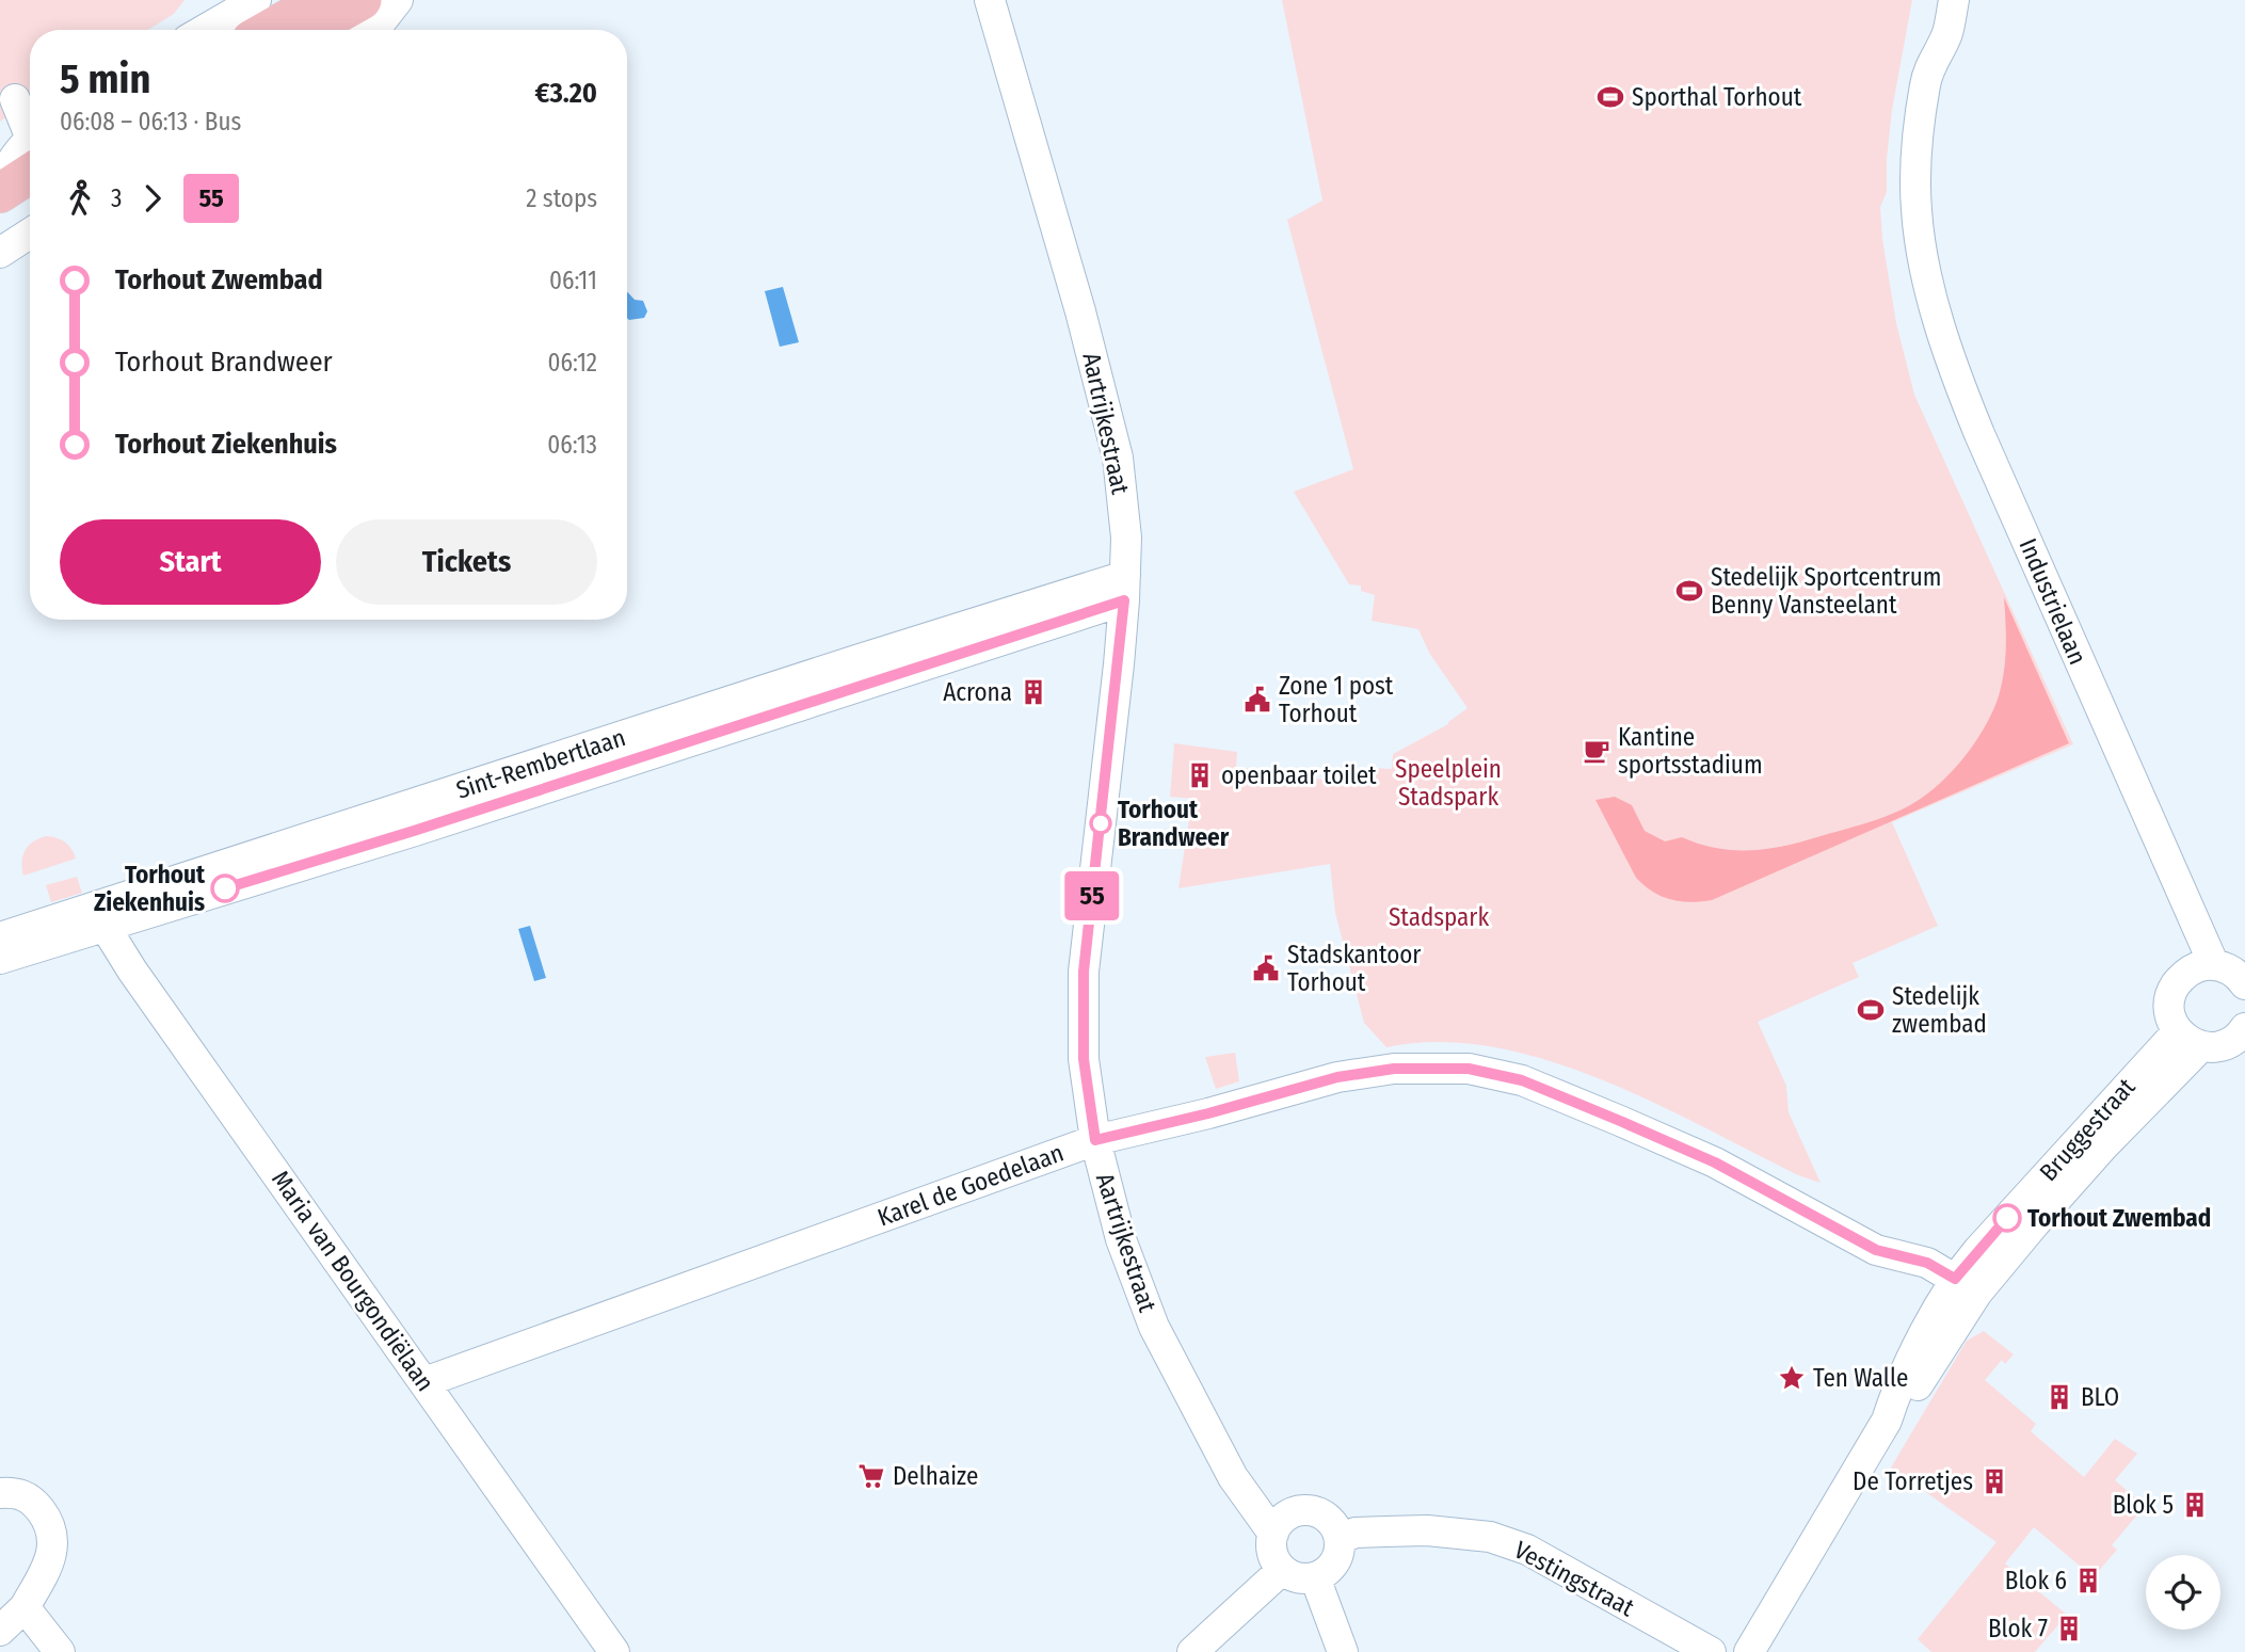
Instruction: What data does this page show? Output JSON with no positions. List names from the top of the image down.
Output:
{
  "streets": {
    "street": [
      "Aartrijkestraat",
      "Industrielaan",
      "Sint-Rembertlaan",
      "Bruggestraat",
      "Karel de Goedelaan",
      "Maria van Bourgondiëlaan",
      "Vestingstraat"
    ]
  },
  "crossings": [
    ["Aartrijkestraat", "Sint-Rembertlaan"],
    ["Aartrijkestraat", "Karel de Goedelaan"],
    ["Aartrijkestraat", "Vestingstraat"],
    ["Sint-Rembertlaan", "Maria van Bourgondiëlaan"],
    ["Bruggestraat", "Karel de Goedelaan"],
    ["Karel de Goedelaan", "Maria van Bourgondiëlaan"]
  ],
  "parks": ["Speelplein Stadspark", "Stadspark"],
  "places": {
    "sports": ["Sporthal Torhout", "Stedelijk Sportcentrum Benny Vansteelant", "Stedelijk zwembad"],
    "building": [
      "Acrona",
      "openbaar toilet",
      "BLO",
      "De Torretjes",
      "Blok 5",
      "Blok 6",
      "Blok 7"
    ],
    "public building": ["Zone 1 post Torhout", "Stadskantoor Torhout"],
    "cafe": ["Kantine sportsstadium"],
    "other": ["Torhout Brandweer", "Torhout Ziekenhuis", "Torhout Zwembad"],
    "place": ["Ten Walle"],
    "supermarket": ["Delhaize"]
  },
  "lines": ["bus line 55"],
  "page": {
    "on_map": "55",
    "heading": ["5 min", "06:08 – 06:13 · Bus", "€3.20"],
    "legs": ["3", "55", "2 stops"],
    "list": [
      {
        "name": "Torhout Zwembad",
        "value": "06:11"
      },
      {
        "name": "Torhout Brandweer",
        "value": "06:12"
      },
      {
        "name": "Torhout Ziekenhuis",
        "value": "06:13"
      }
    ],
    "buttons": ["Start", "Tickets"]
  }
}
